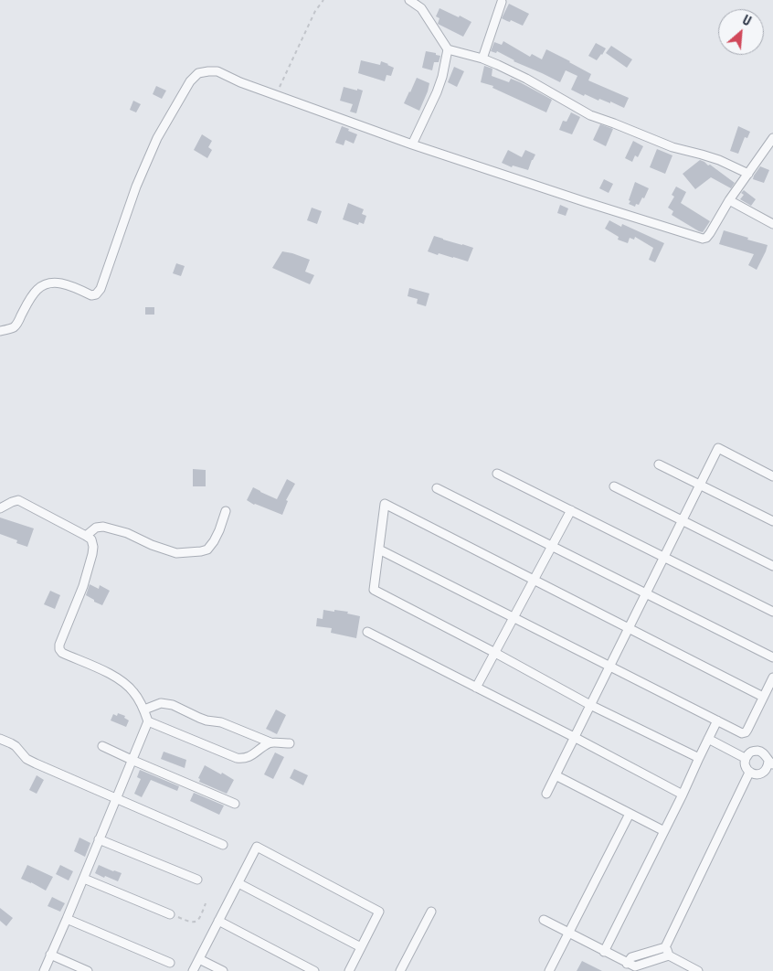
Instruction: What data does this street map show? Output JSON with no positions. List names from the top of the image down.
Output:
{
  "north": "top right"
}
